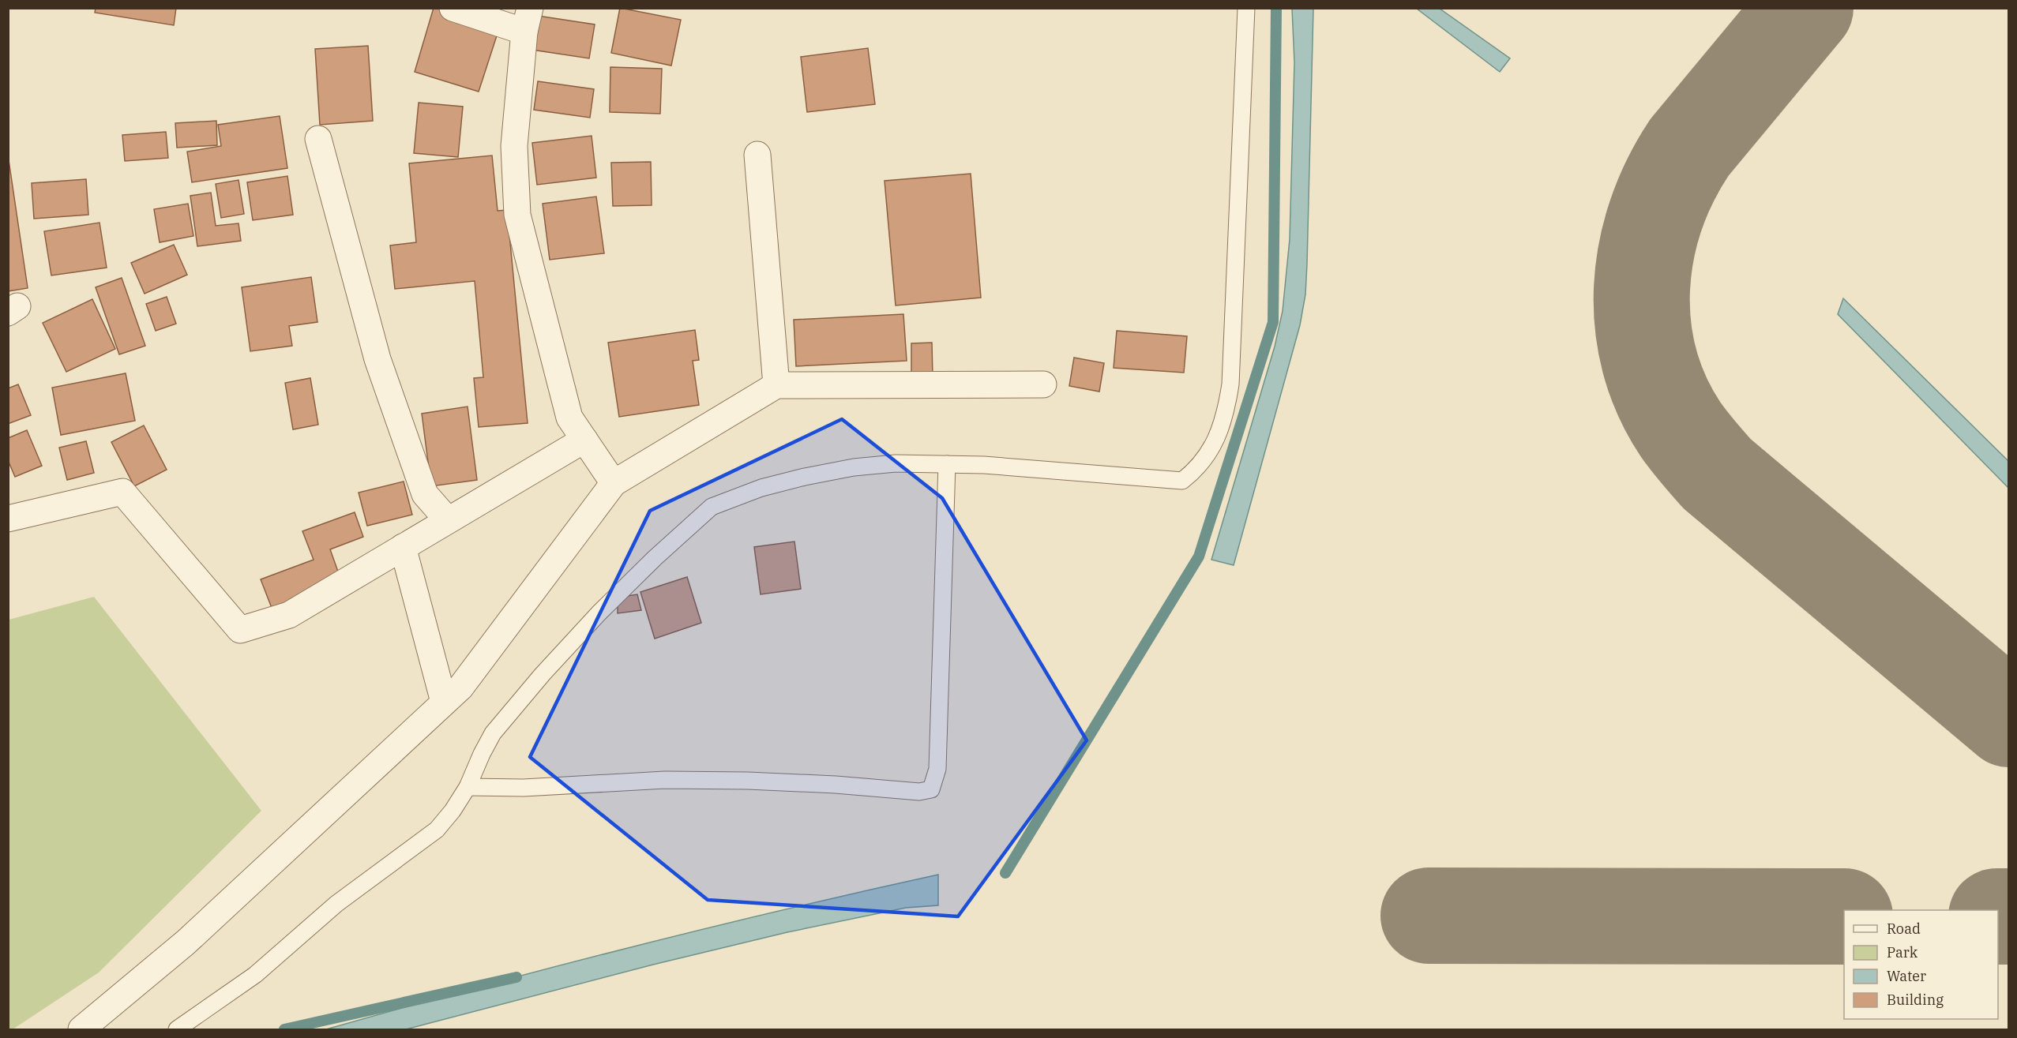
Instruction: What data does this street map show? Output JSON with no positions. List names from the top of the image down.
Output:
{
  "legend": [
    "Road",
    "Park",
    "Water",
    "Building"
  ]
}
